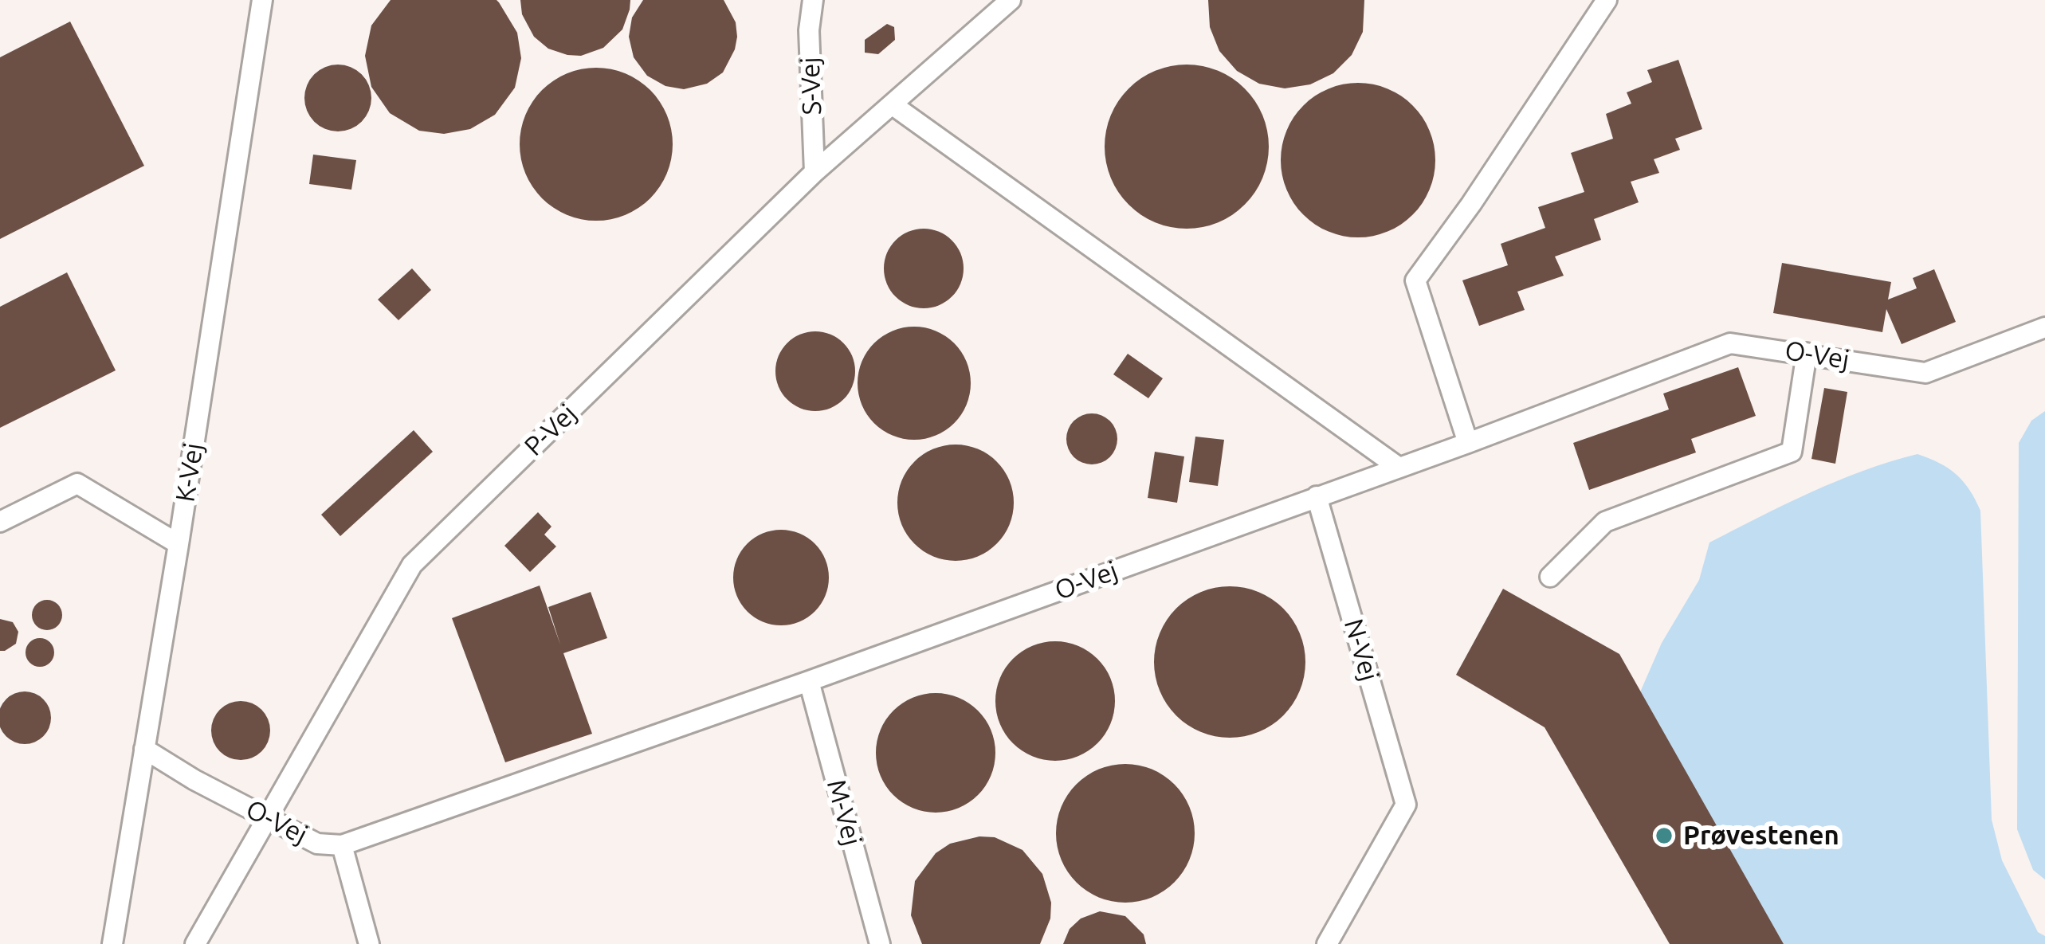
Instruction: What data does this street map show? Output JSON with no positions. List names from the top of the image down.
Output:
{
  "streets": {
    "lane": [
      "S-Vej",
      "O-Vej",
      "P-Vej",
      "K-Vej",
      "N-Vej",
      "M-Vej"
    ]
  },
  "crossings": [
    ["S-Vej", "P-Vej"],
    ["O-Vej", "P-Vej"],
    ["O-Vej", "K-Vej"],
    ["O-Vej", "N-Vej"],
    ["O-Vej", "M-Vej"]
  ],
  "places": ["Prøvestenen"]
}
